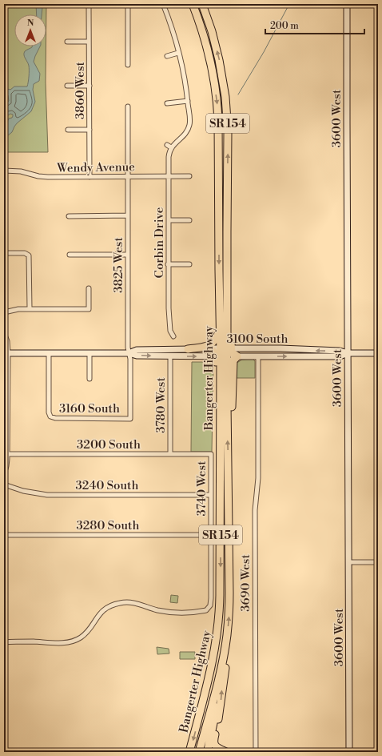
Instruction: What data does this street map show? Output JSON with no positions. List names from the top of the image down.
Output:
{
  "streets": {
    "highway": ["SR 154", "Bangerter Highway"],
    "street": [
      "3860 West",
      "3600 West",
      "Wendy Avenue",
      "Corbin Drive",
      "3825 West",
      "3100 South",
      "3780 West",
      "3160 South",
      "3200 South",
      "3240 South",
      "3740 West",
      "3280 South",
      "3690 West"
    ]
  },
  "crossings": [
    ["3860 West", "Wendy Avenue"],
    ["3600 West", "3100 South"],
    ["Wendy Avenue", "Corbin Drive"],
    ["Wendy Avenue", "3825 West"],
    ["3825 West", "3100 South"],
    ["3825 West", "3160 South"],
    ["3100 South", "Bangerter Highway"],
    ["3100 South", "3780 West"],
    ["3100 South", "3160 South"],
    ["3100 South", "3690 West"],
    ["3780 West", "3200 South"],
    ["3200 South", "3740 West"],
    ["3240 South", "3740 West"],
    ["3740 West", "3280 South"]
  ],
  "scale_bar": "200 m",
  "north": "top"
}
